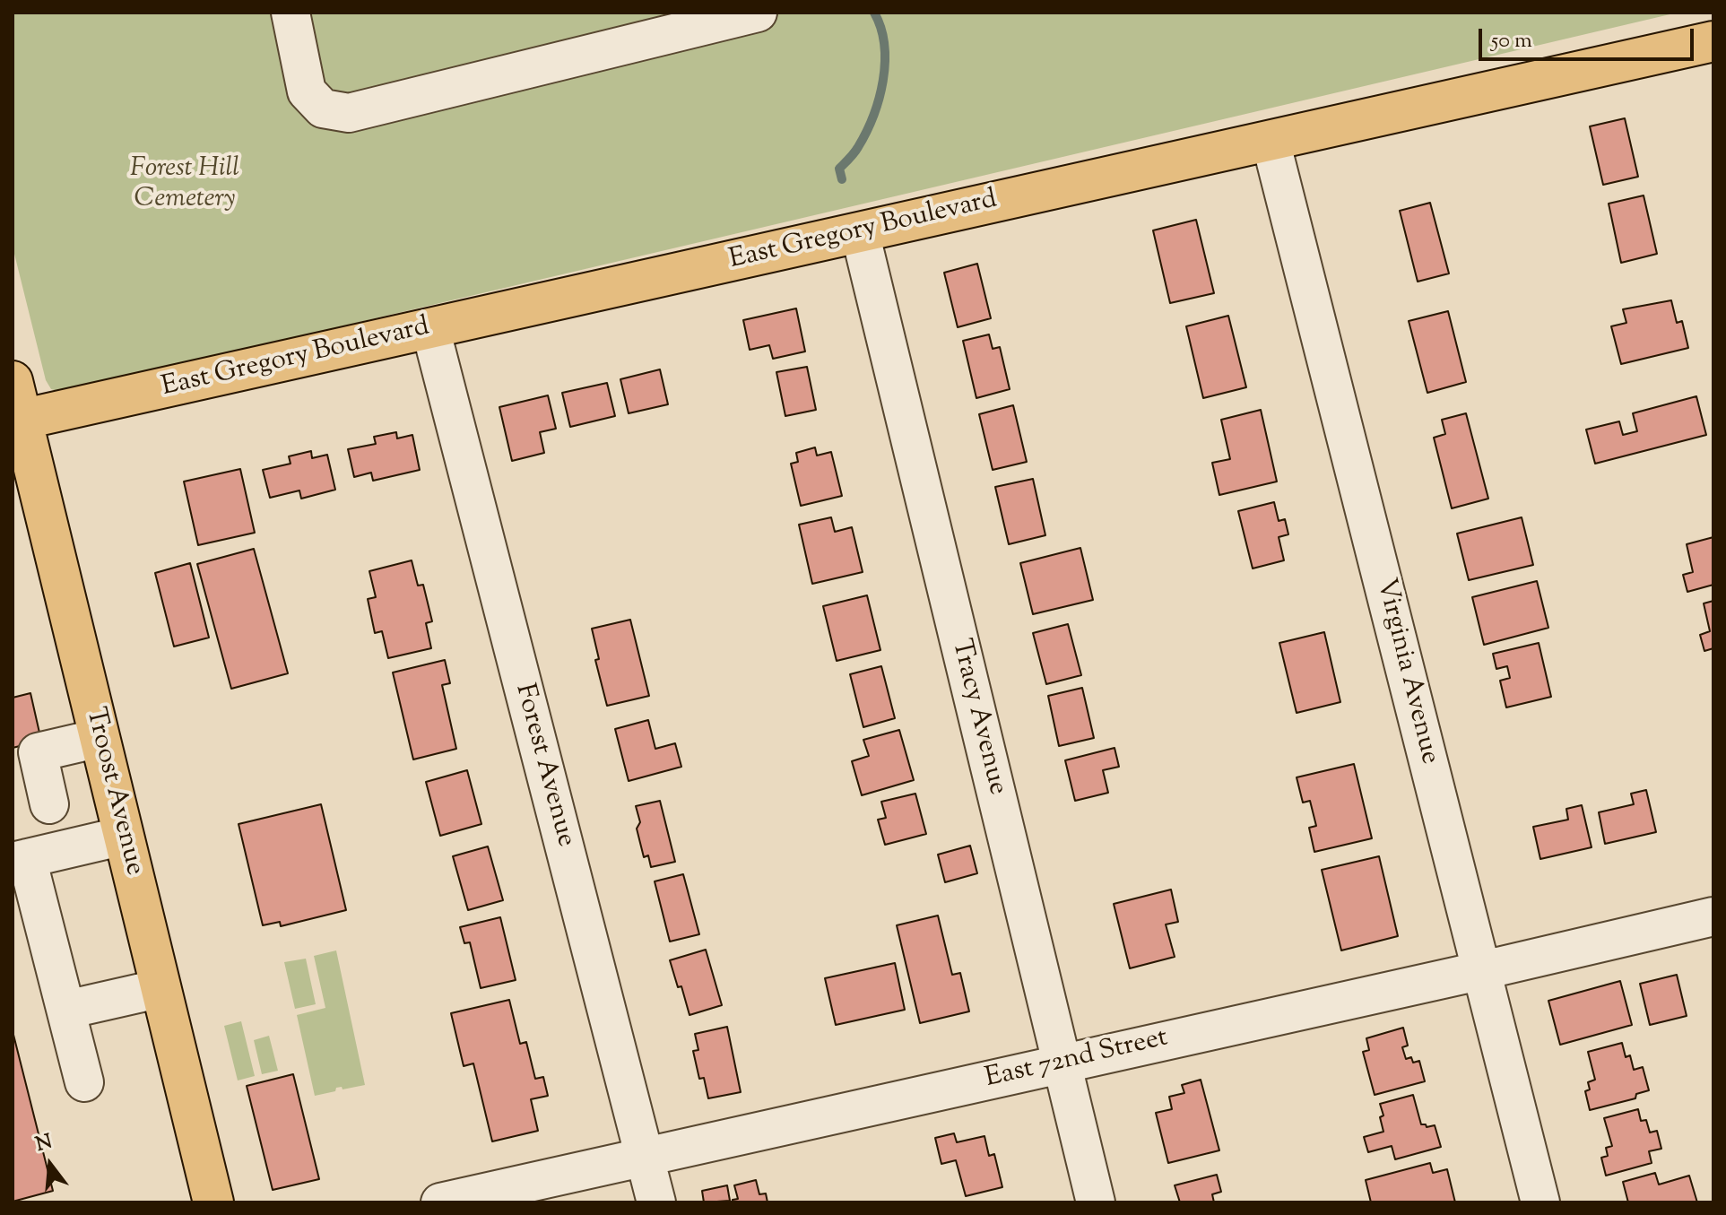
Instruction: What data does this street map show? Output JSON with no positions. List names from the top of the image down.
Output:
{
  "streets": {
    "main road": ["East Gregory Boulevard", "Troost Avenue"],
    "street": [
      "Virginia Avenue",
      "Tracy Avenue",
      "Forest Avenue",
      "East 72nd Street"
    ]
  },
  "crossings": [
    ["East Gregory Boulevard", "Virginia Avenue"],
    ["East Gregory Boulevard", "Tracy Avenue"],
    ["East Gregory Boulevard", "Forest Avenue"],
    ["East Gregory Boulevard", "Troost Avenue"],
    ["Virginia Avenue", "East 72nd Street"],
    ["Tracy Avenue", "East 72nd Street"],
    ["Forest Avenue", "East 72nd Street"]
  ],
  "parks": ["Forest Hill Cemetery"],
  "scale_bar": "50 m",
  "north": "top"
}
